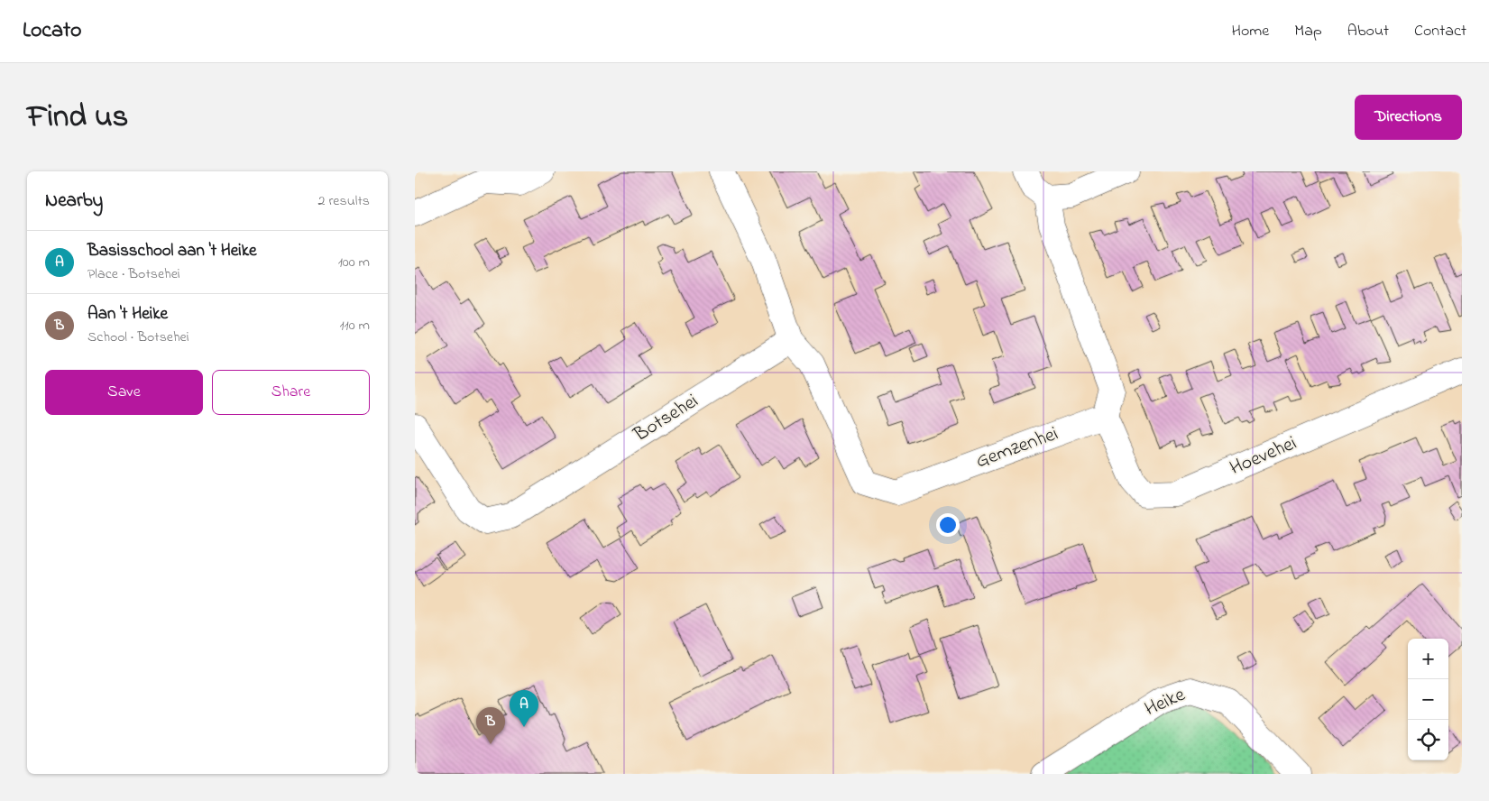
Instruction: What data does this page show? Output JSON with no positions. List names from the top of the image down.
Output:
{
  "streets": {
    "street": [
      "Botsehei",
      "Gemzenhei",
      "Hoevehei",
      "Heike"
    ]
  },
  "crossings": [
    ["Botsehei", "Gemzenhei"],
    ["Gemzenhei", "Hoevehei"]
  ],
  "page": {
    "header": "Locato",
    "nav": [
      "Home",
      "Map",
      "About",
      "Contact"
    ],
    "title": "Find us",
    "buttons": [
      "Directions",
      ["Save", "Share"]
    ],
    "heading": ["Nearby", "2 results"],
    "list": [
      {
        "mark": "A",
        "name": "Basisschool aan 't Heike",
        "note": "Place · Botsehei",
        "value": "100 m"
      },
      {
        "mark": "B",
        "name": "Aan 't Heike",
        "note": "School · Botsehei",
        "value": "110 m"
      }
    ],
    "map_buttons": ["+", "−"],
    "pins": ["A", "B"]
  }
}
